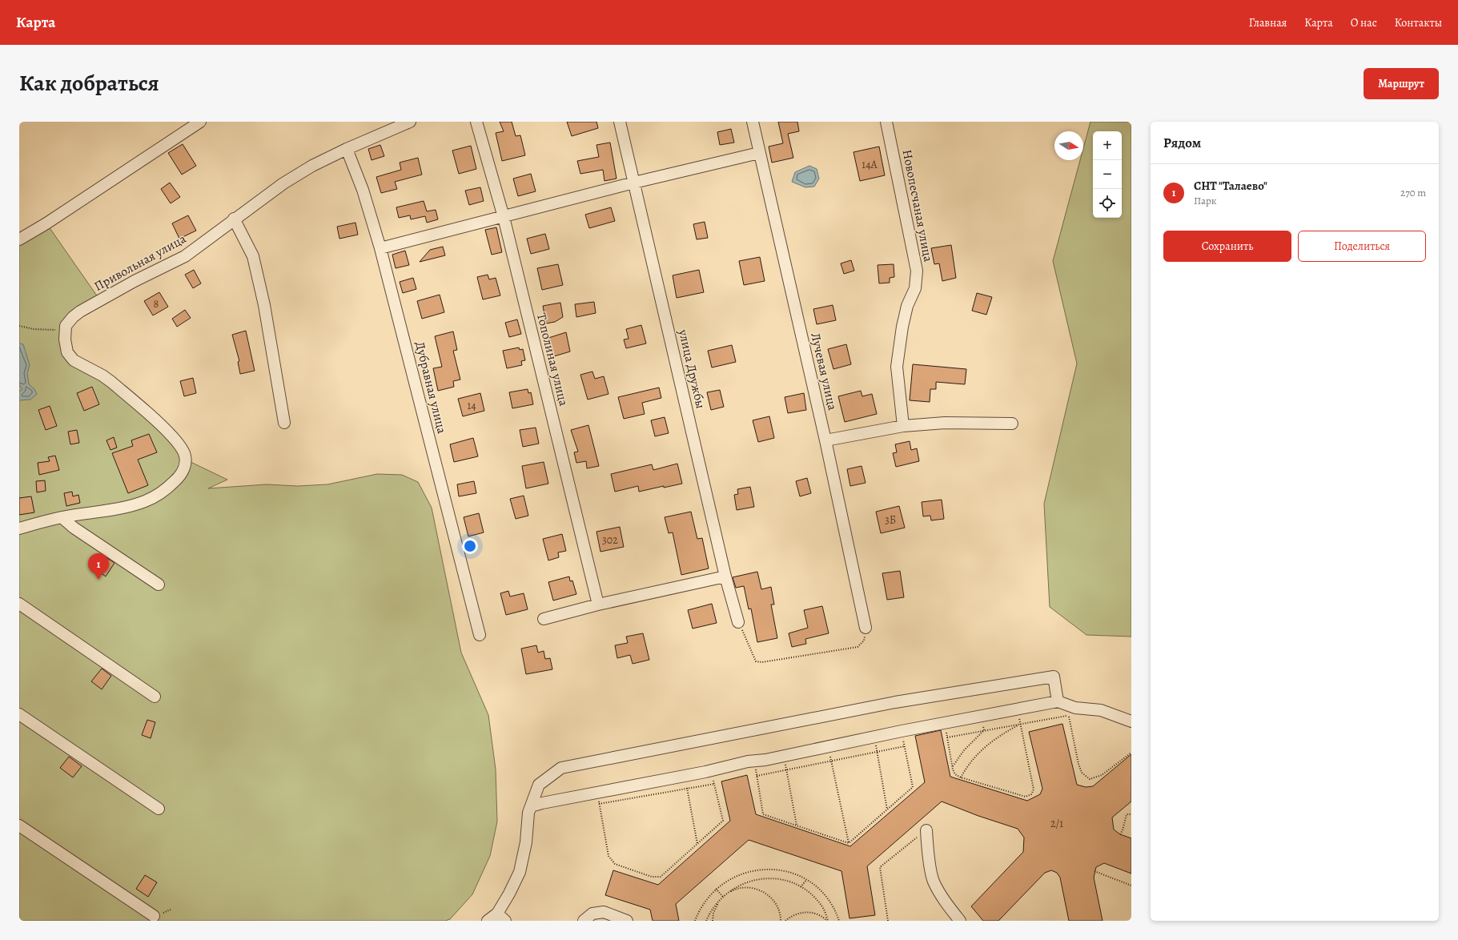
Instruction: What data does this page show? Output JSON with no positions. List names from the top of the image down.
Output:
{
  "streets": {
    "street": [
      "Новопесчаная улица",
      "Привольная улица",
      "Тополиная улица",
      "улица Дружбы",
      "Лучевая улица",
      "Дубравная улица"
    ]
  },
  "crossings": [
    ["Привольная улица", "Дубравная улица"]
  ],
  "house_numbers": [
    "14А",
    "8",
    "14",
    "3Б",
    "302",
    "2/1"
  ],
  "north": "right",
  "page": {
    "header": "Карта",
    "nav": [
      "Главная",
      "Карта",
      "О нас",
      "Контакты"
    ],
    "title": "Как добраться",
    "buttons": [
      "Маршрут",
      ["Сохранить", "Поделиться"]
    ],
    "heading": "Рядом",
    "map_buttons": ["+", "−"],
    "list": [
      {
        "mark": "1",
        "name": "СНТ \"Талаево\"",
        "note": "Парк",
        "value": "270 m"
      }
    ],
    "pins": "1"
  }
}
